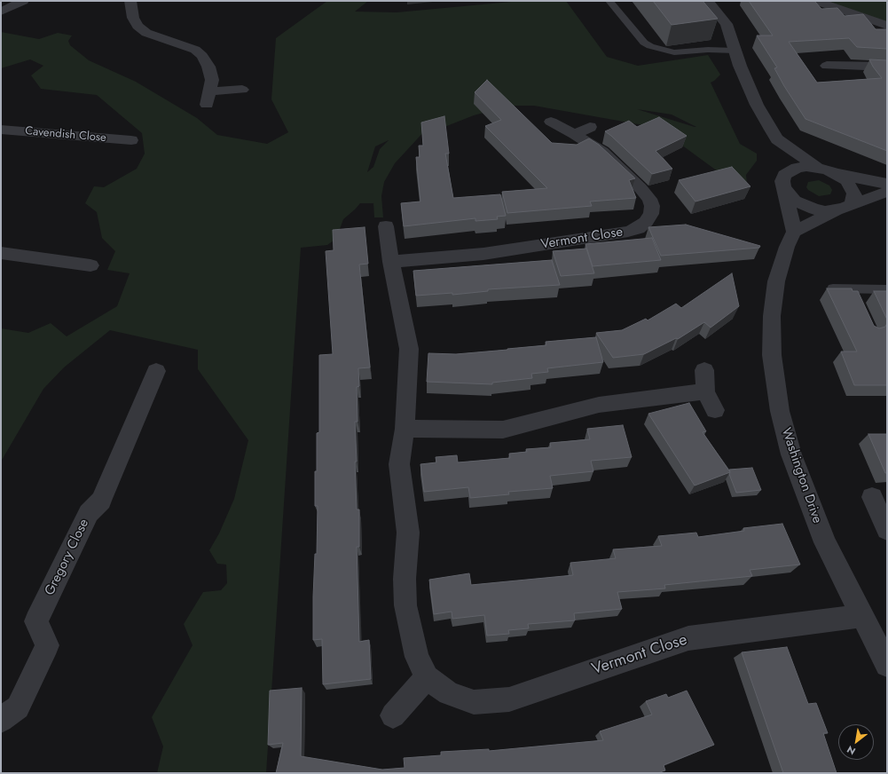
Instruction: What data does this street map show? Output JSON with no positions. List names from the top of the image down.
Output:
{
  "streets": {
    "street": [
      "Cavendish Close",
      "Vermont Close",
      "Washington Drive",
      "Gregory Close"
    ]
  },
  "crossings": [
    ["Vermont Close", "Washington Drive"]
  ],
  "north": "bottom left"
}
